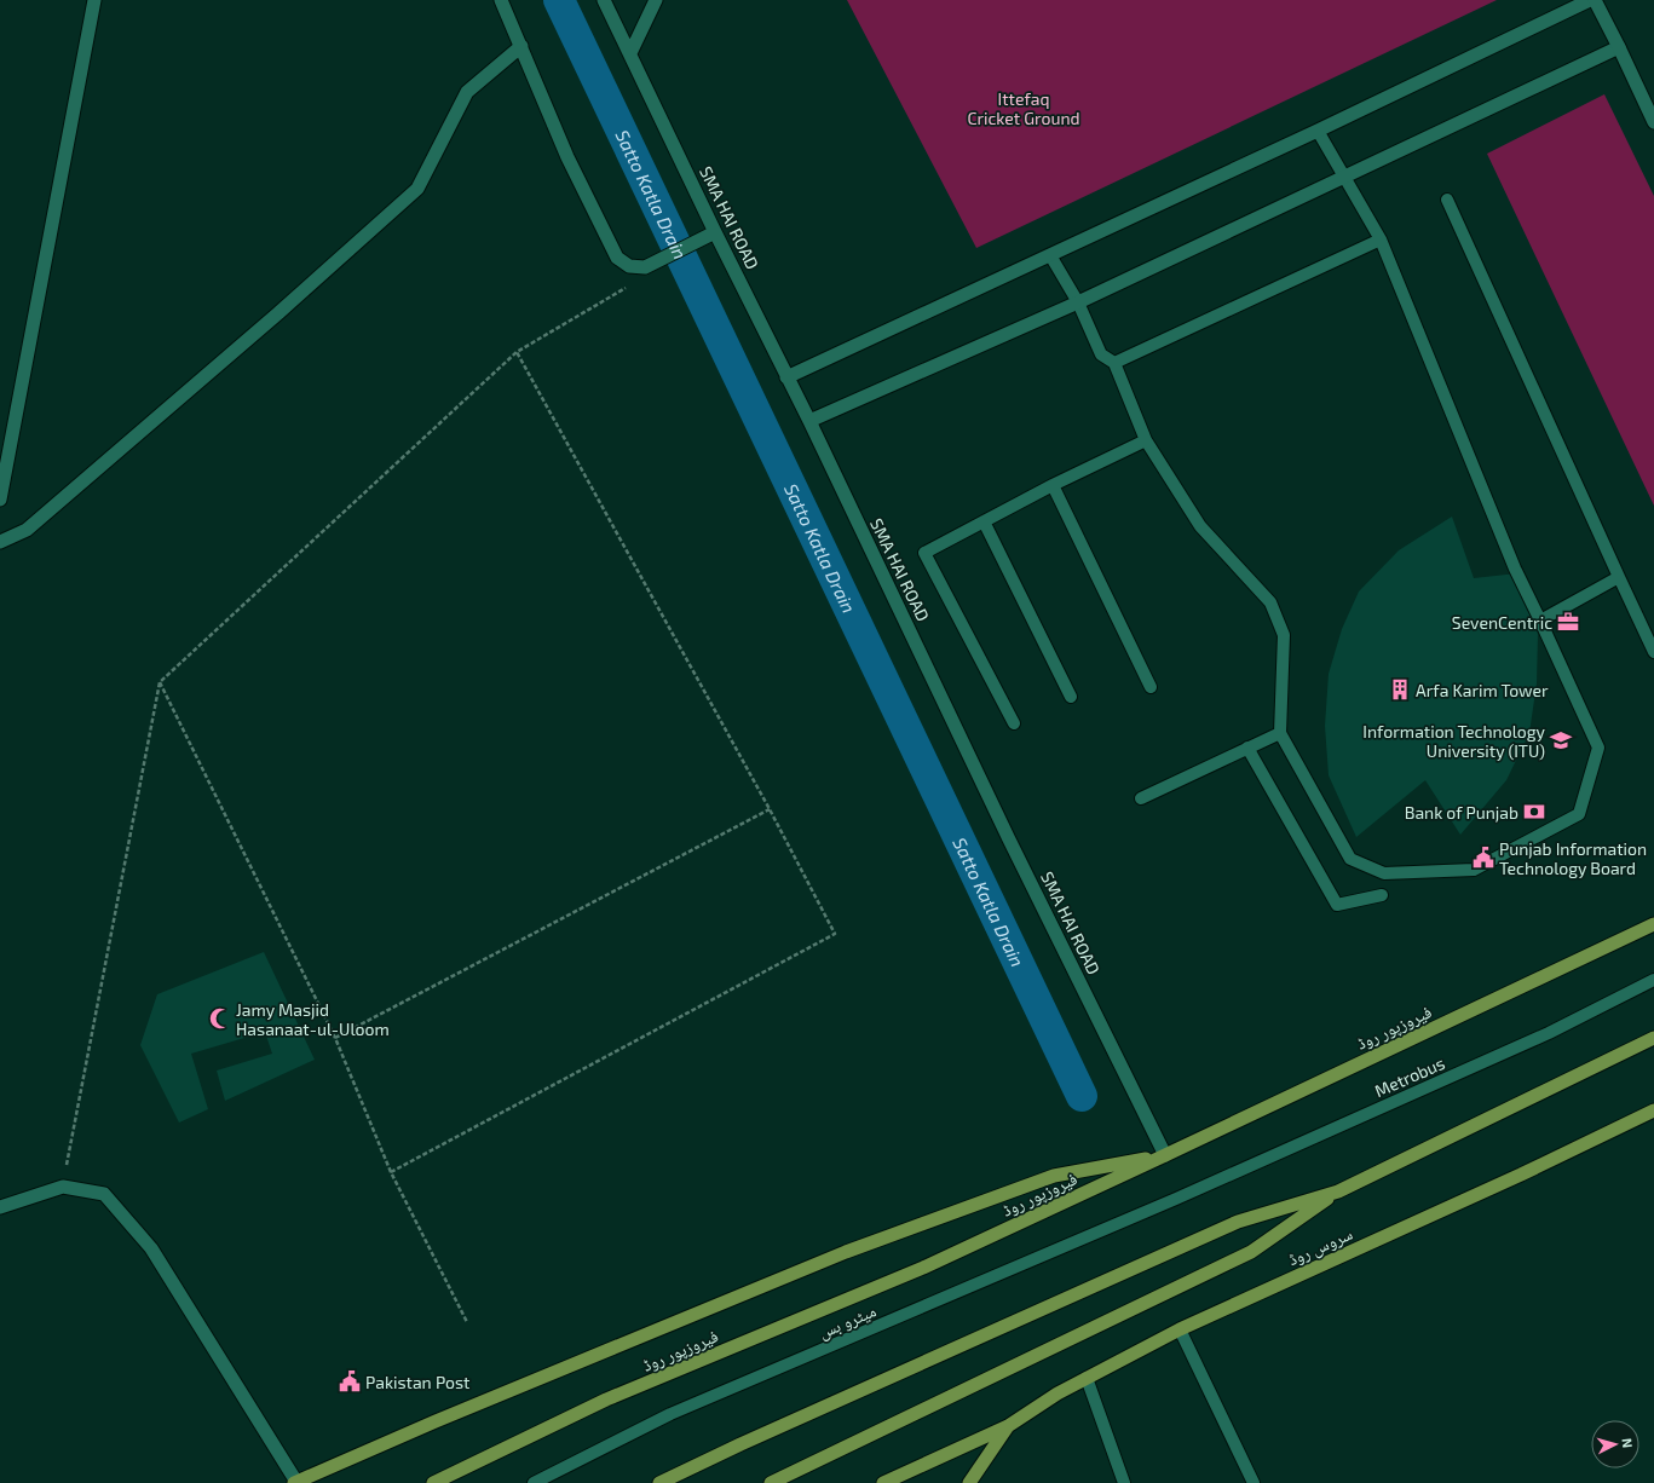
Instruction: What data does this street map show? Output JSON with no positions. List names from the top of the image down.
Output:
{
  "streets": {
    "main road": ["فیروزپور روڈ", "سروس روڈ"],
    "street": ["SMA HAI ROAD"],
    "lane": ["Metrobus", "میٹرو بس"]
  },
  "crossings": [
    ["SMA HAI ROAD", "فیروزپور روڈ"],
    ["Metrobus", "میٹرو بس"]
  ],
  "water": ["Satto Katla Drain"],
  "parks": ["Ittefaq Cricket Ground"],
  "places": {
    "office": ["SevenCentric"],
    "building": ["Arfa Karim Tower"],
    "school or university": ["Information Technology University (ITU)"],
    "bank": ["Bank of Punjab"],
    "public building": ["Punjab Information Technology Board", "Pakistan Post"],
    "mosque": ["Jamy Masjid Hasanaat-ul-Uloom"]
  },
  "north": "right"
}
